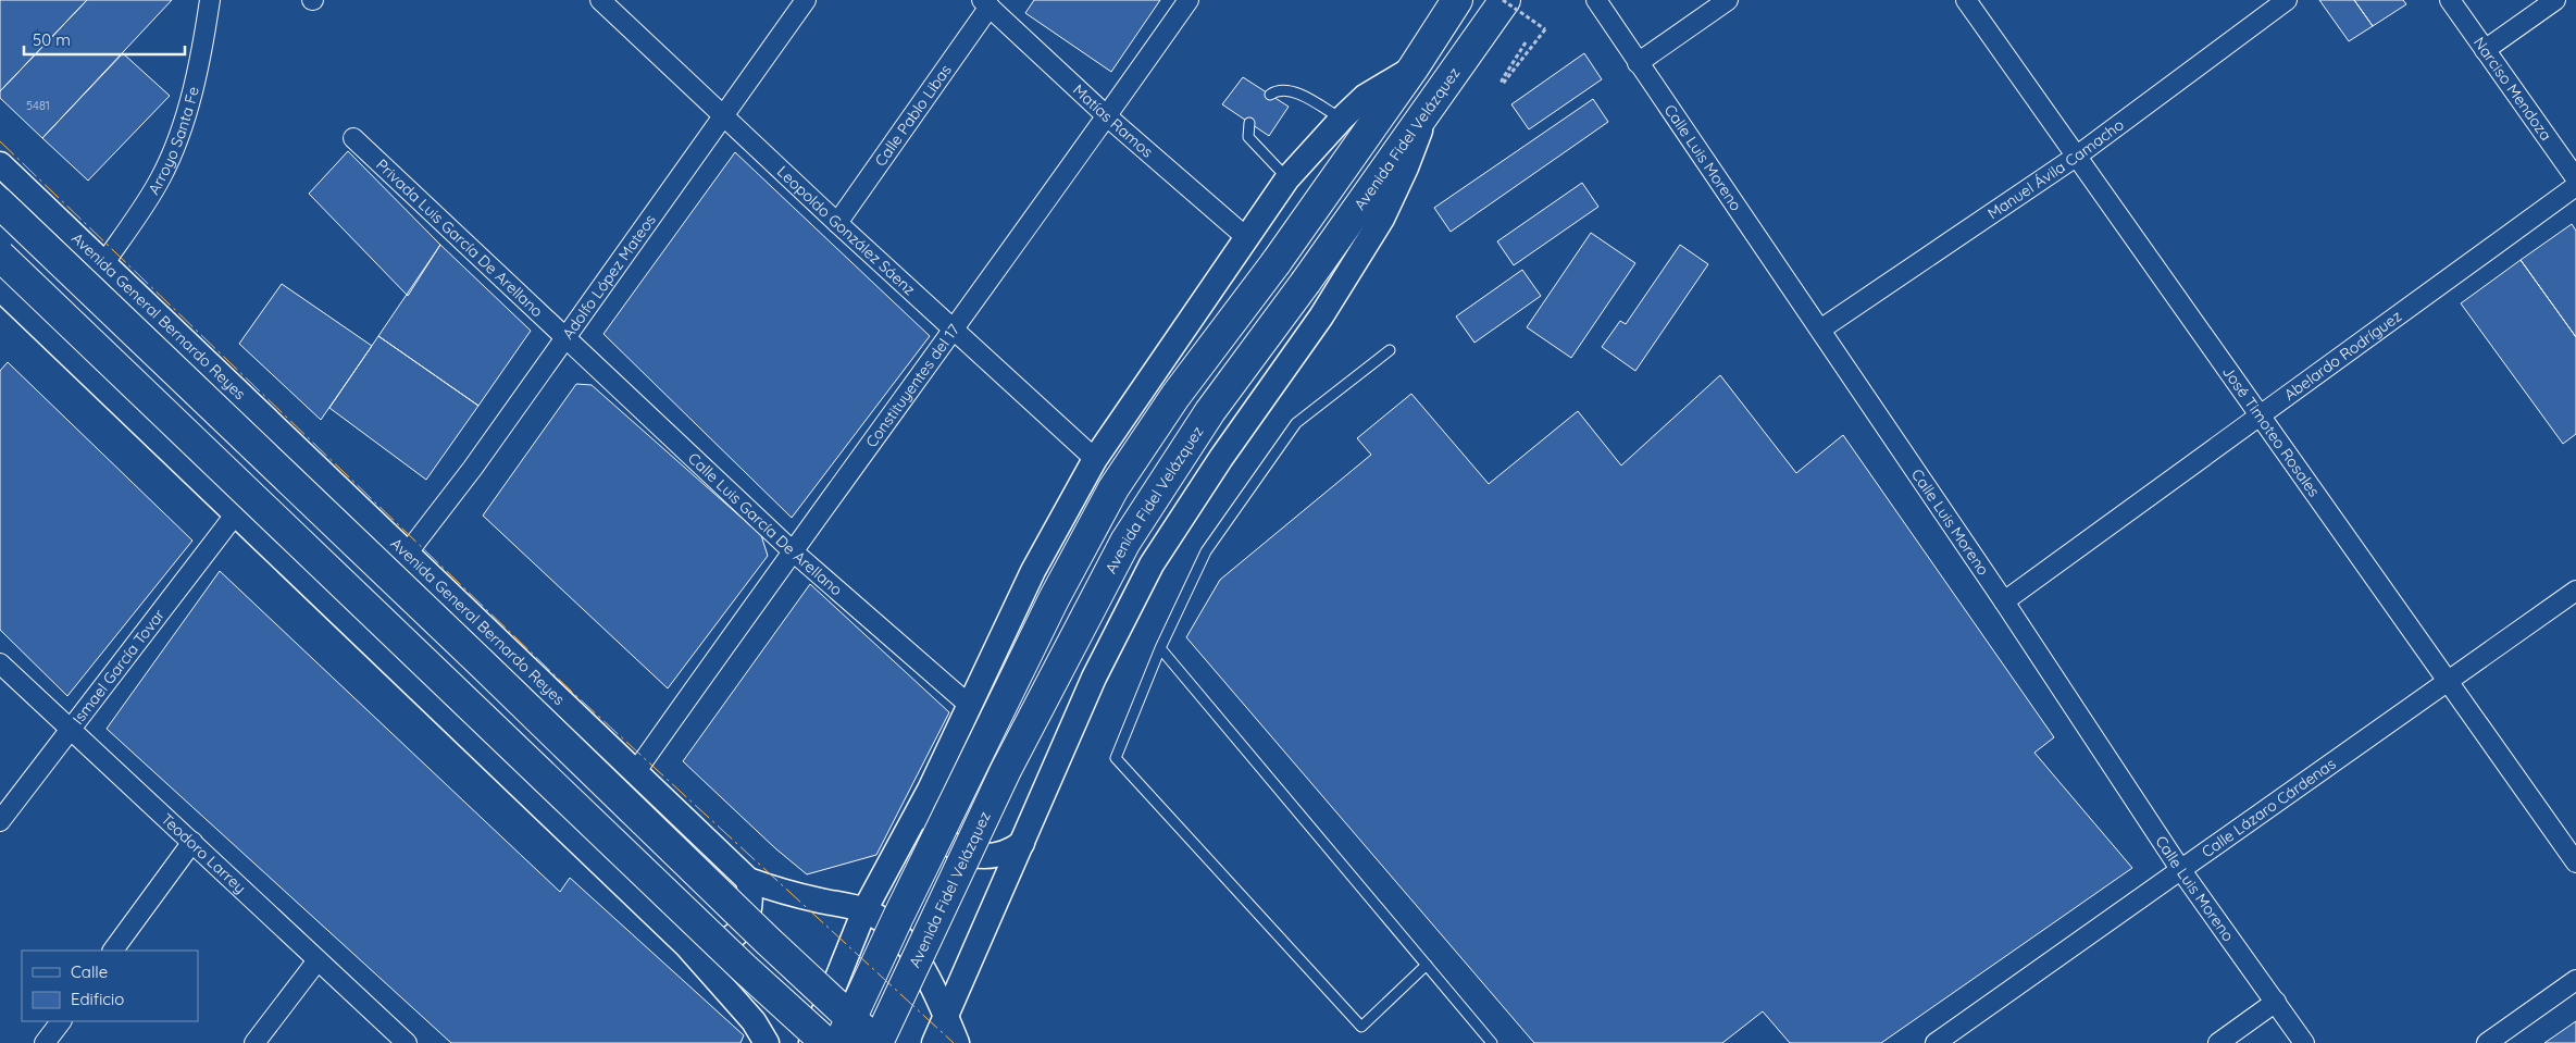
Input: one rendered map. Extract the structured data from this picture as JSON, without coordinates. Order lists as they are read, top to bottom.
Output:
{
  "streets": {
    "main road": ["Avenida Fidel Velázquez", "Avenida General Bernardo Reyes"],
    "street": [
      "Narciso Mendoza",
      "Calle Pablo Libas",
      "Matías Ramos",
      "Arroyo Santa Fe",
      "Calle Luis Moreno",
      "Manuel Ávila Camacho",
      "Leopoldo González Sáenz",
      "Privada Luis García De Arellano",
      "Adolfo López Mateos",
      "Abelardo Rodríguez",
      "Constituyentes del 17",
      "José Timoteo Rosales",
      "Calle Luis García De Arellano",
      "Ismael García Tovar",
      "Calle Lázaro Cárdenas",
      "Teodoro Larrey"
    ]
  },
  "crossings": [
    ["Calle Pablo Libas", "Matías Ramos"],
    ["Calle Pablo Libas", "Leopoldo González Sáenz"],
    ["Matías Ramos", "Constituyentes del 17"],
    ["Arroyo Santa Fe", "Avenida General Bernardo Reyes"],
    ["Avenida Fidel Velázquez", "Avenida General Bernardo Reyes"],
    ["Calle Luis Moreno", "Manuel Ávila Camacho"],
    ["Calle Luis Moreno", "Abelardo Rodríguez"],
    ["Calle Luis Moreno", "Calle Lázaro Cárdenas"],
    ["Manuel Ávila Camacho", "José Timoteo Rosales"],
    ["Leopoldo González Sáenz", "Adolfo López Mateos"],
    ["Leopoldo González Sáenz", "Constituyentes del 17"],
    ["Privada Luis García De Arellano", "Adolfo López Mateos"],
    ["Privada Luis García De Arellano", "Calle Luis García De Arellano"],
    ["Adolfo López Mateos", "Avenida General Bernardo Reyes"],
    ["Adolfo López Mateos", "Calle Luis García De Arellano"],
    ["Avenida General Bernardo Reyes", "Constituyentes del 17"],
    ["Abelardo Rodríguez", "José Timoteo Rosales"],
    ["Constituyentes del 17", "Calle Luis García De Arellano"],
    ["José Timoteo Rosales", "Calle Lázaro Cárdenas"],
    ["Ismael García Tovar", "Teodoro Larrey"]
  ],
  "house_numbers": ["5481"],
  "legend": ["Calle", "Edificio"],
  "scale_bar": "50 m"
}
